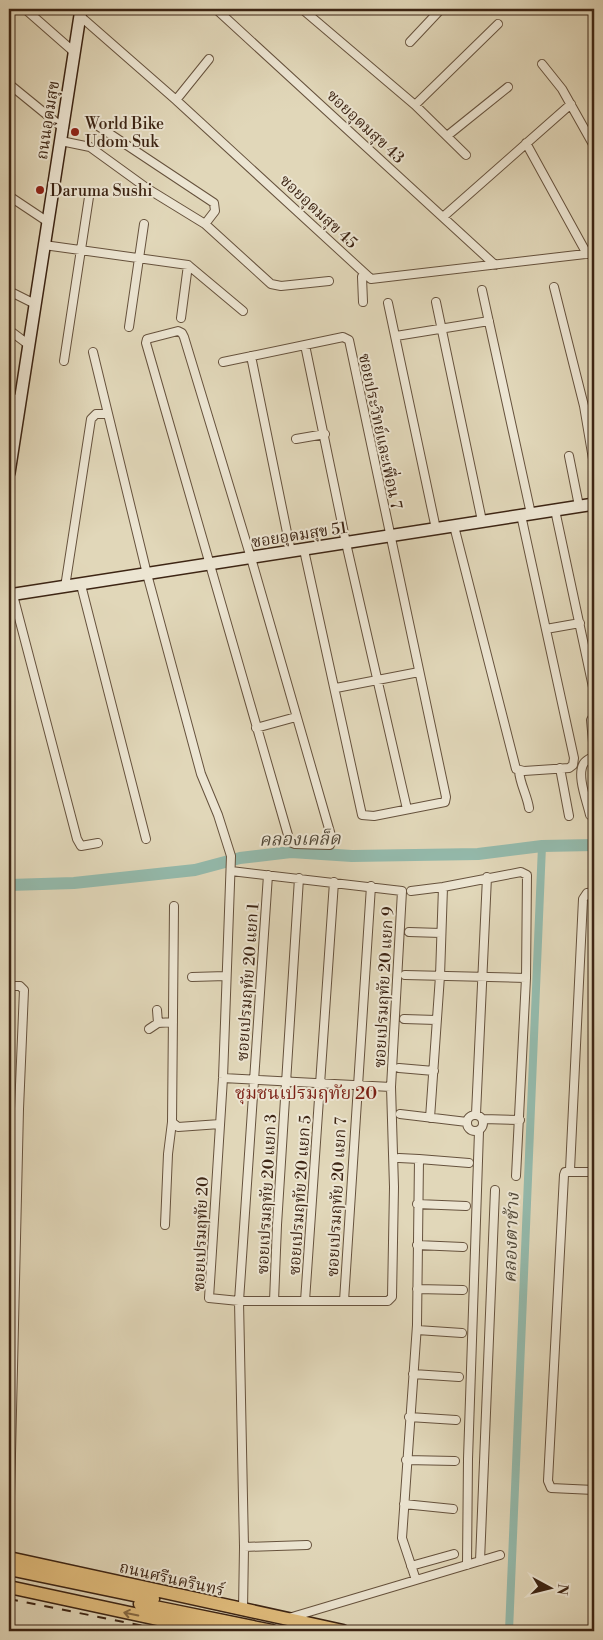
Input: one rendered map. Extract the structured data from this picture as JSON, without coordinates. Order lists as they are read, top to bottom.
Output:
{
  "streets": {
    "main road": ["ถนนศรีนครินทร์"],
    "street": [
      "ถนนอุดมสุข",
      "ซอยอุดมสุข 43",
      "ซอยอุดมสุข 45",
      "ซอยประวิทย์และเพื่อน 7",
      "ซอยอุดมสุข 51",
      "ซอยเปรมฤทัย 20 แยก 1",
      "ซอยเปรมฤทัย 20 แยก 9",
      "ซอยเปรมฤทัย 20 แยก 3",
      "ซอยเปรมฤทัย 20 แยก 5",
      "ซอยเปรมฤทัย 20 แยก 7",
      "ซอยเปรมฤทัย 20"
    ]
  },
  "crossings": [
    ["ถนนอุดมสุข", "ซอยอุดมสุข 45"],
    ["ซอยประวิทย์และเพื่อน 7", "ซอยอุดมสุข 51"],
    ["ซอยอุดมสุข 51", "ซอยเปรมฤทัย 20"],
    ["ซอยเปรมฤทัย 20 แยก 1", "ซอยเปรมฤทัย 20"],
    ["ซอยเปรมฤทัย 20 แยก 1", "ถนนศรีนครินทร์"],
    ["ซอยเปรมฤทัย 20 แยก 9", "ซอยเปรมฤทัย 20 แยก 7"],
    ["ซอยเปรมฤทัย 20 แยก 9", "ซอยเปรมฤทัย 20"],
    ["ซอยเปรมฤทัย 20 แยก 3", "ซอยเปรมฤทัย 20"],
    ["ซอยเปรมฤทัย 20 แยก 5", "ซอยเปรมฤทัย 20"],
    ["ซอยเปรมฤทัย 20 แยก 7", "ซอยเปรมฤทัย 20"]
  ],
  "districts": ["ชุมชนเปรมฤทัย 20"],
  "water": ["คลองเคล็ด", "คลองตาช้าง"],
  "places": ["World Bike Udom Suk", "Daruma Sushi"],
  "north": "right"
}
